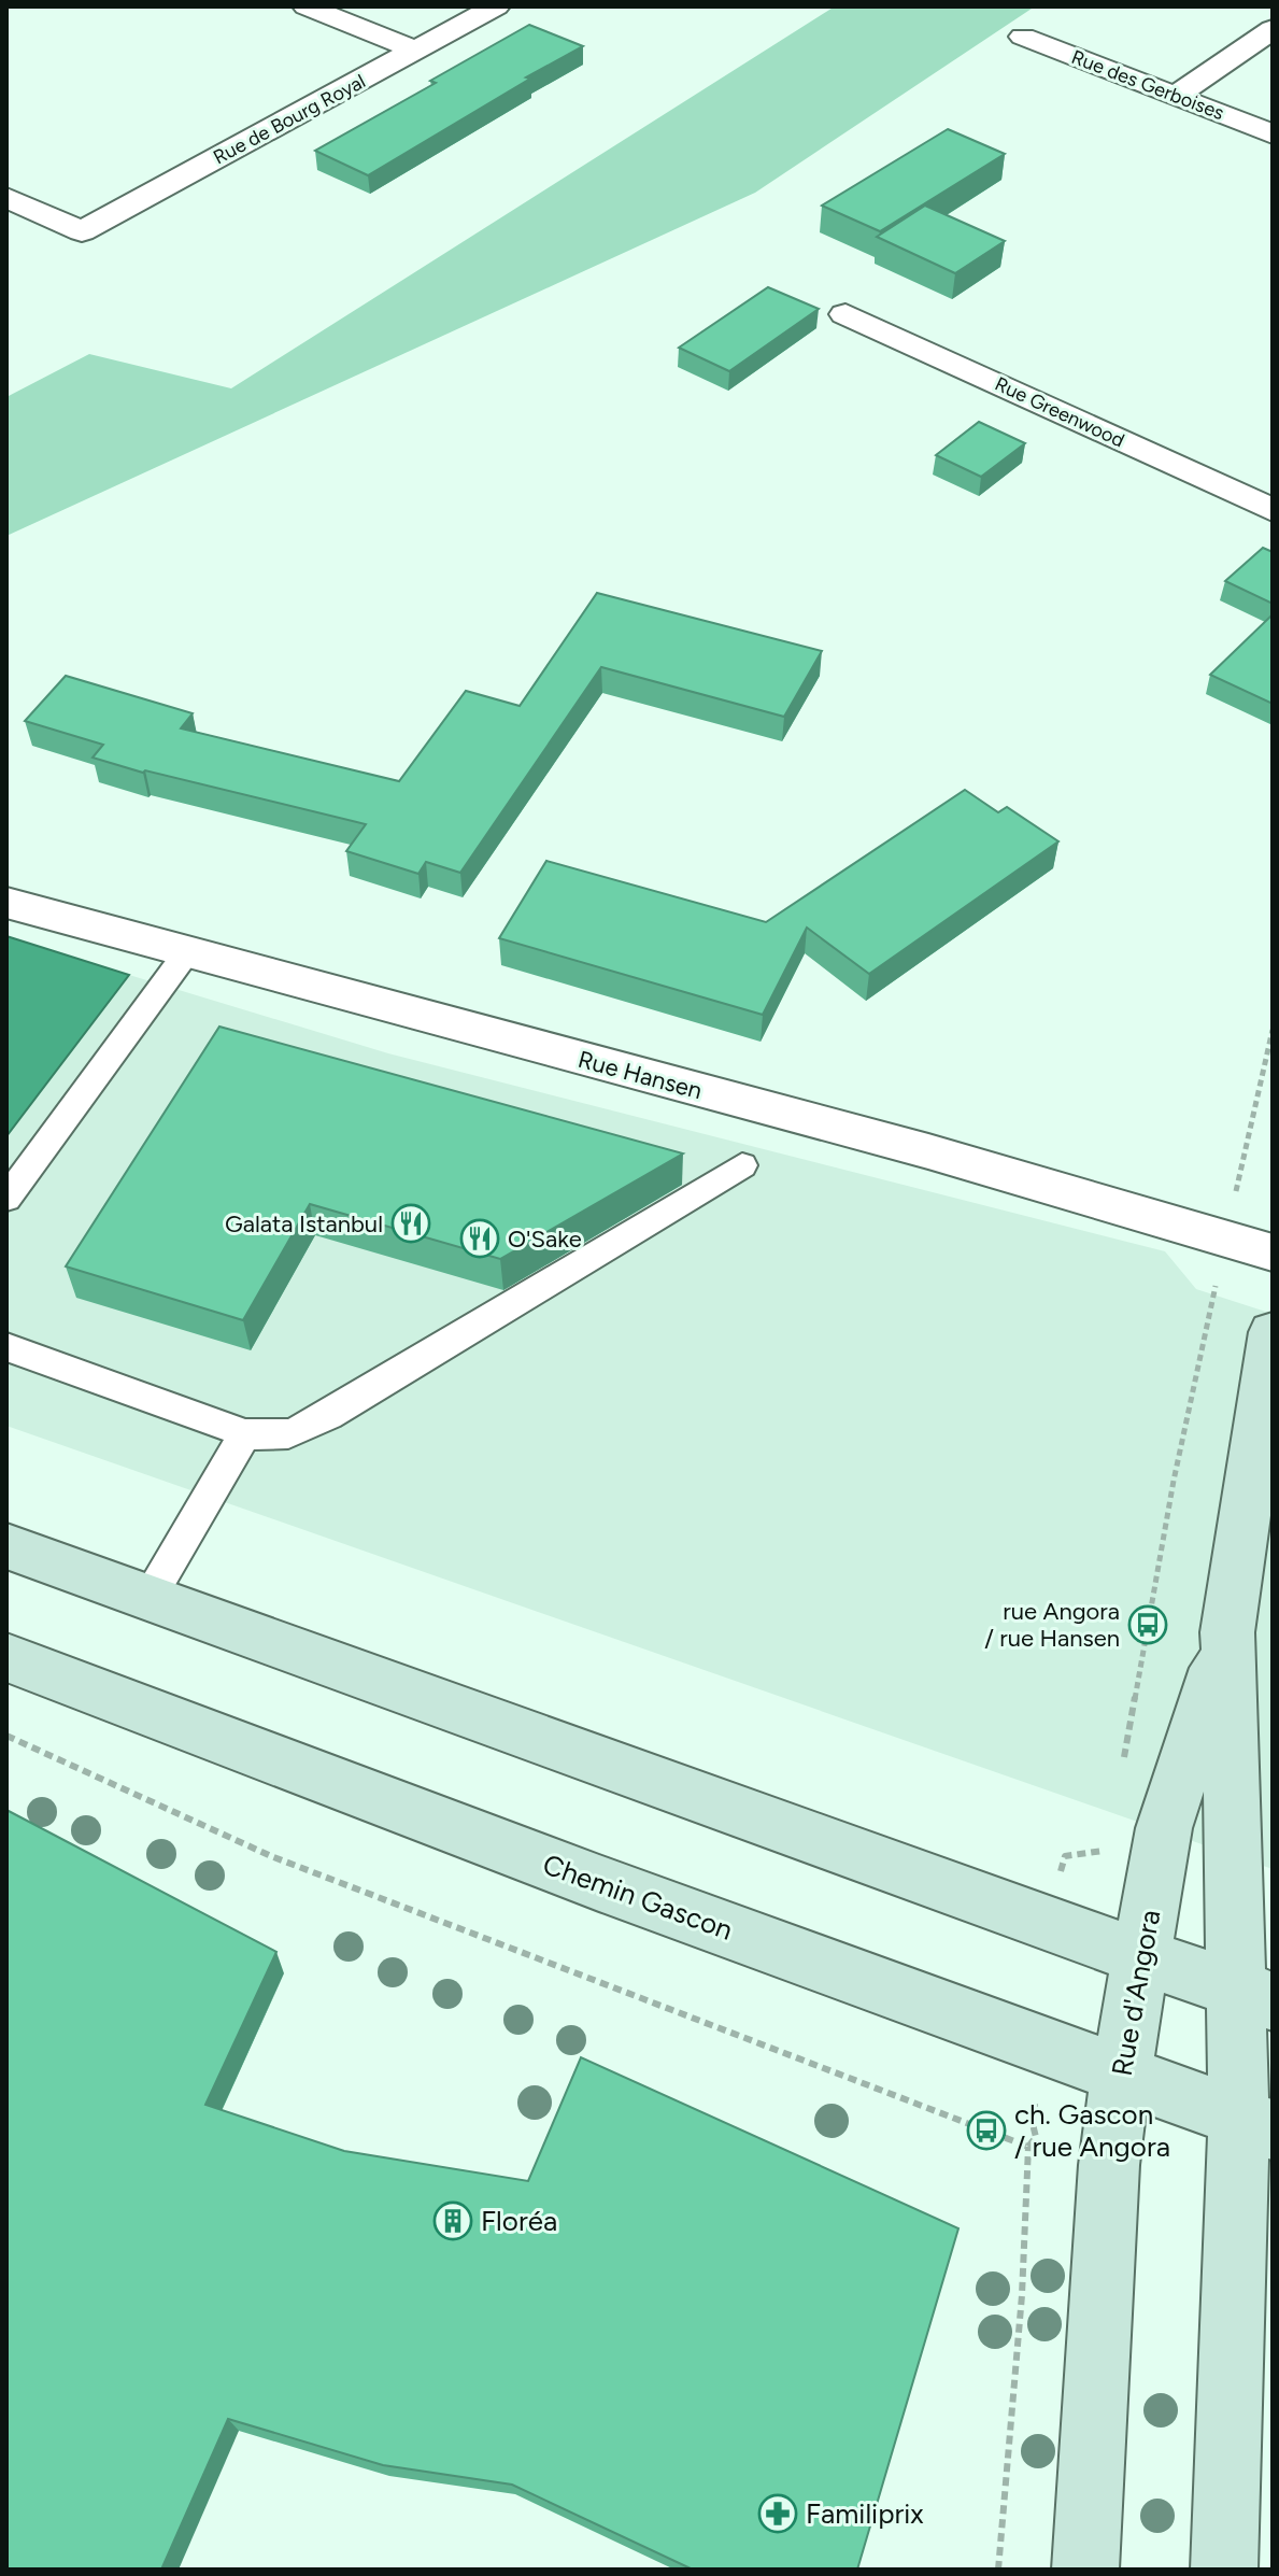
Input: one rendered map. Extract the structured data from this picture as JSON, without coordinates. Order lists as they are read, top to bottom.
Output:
{
  "streets": {
    "main road": ["Chemin Gascon", "Rue d'Angora"],
    "street": [
      "Rue des Gerboises",
      "Rue de Bourg Royal",
      "Rue Greenwood",
      "Rue Hansen"
    ]
  },
  "crossings": [
    ["Chemin Gascon", "Rue d'Angora"]
  ],
  "places": {
    "restaurant": ["Galata Istanbul", "O'Sake"],
    "bus stop": ["rue Angora / rue Hansen", "ch. Gascon / rue Angora"],
    "building": ["Floréa"],
    "pharmacy": ["Familiprix"]
  }
}
